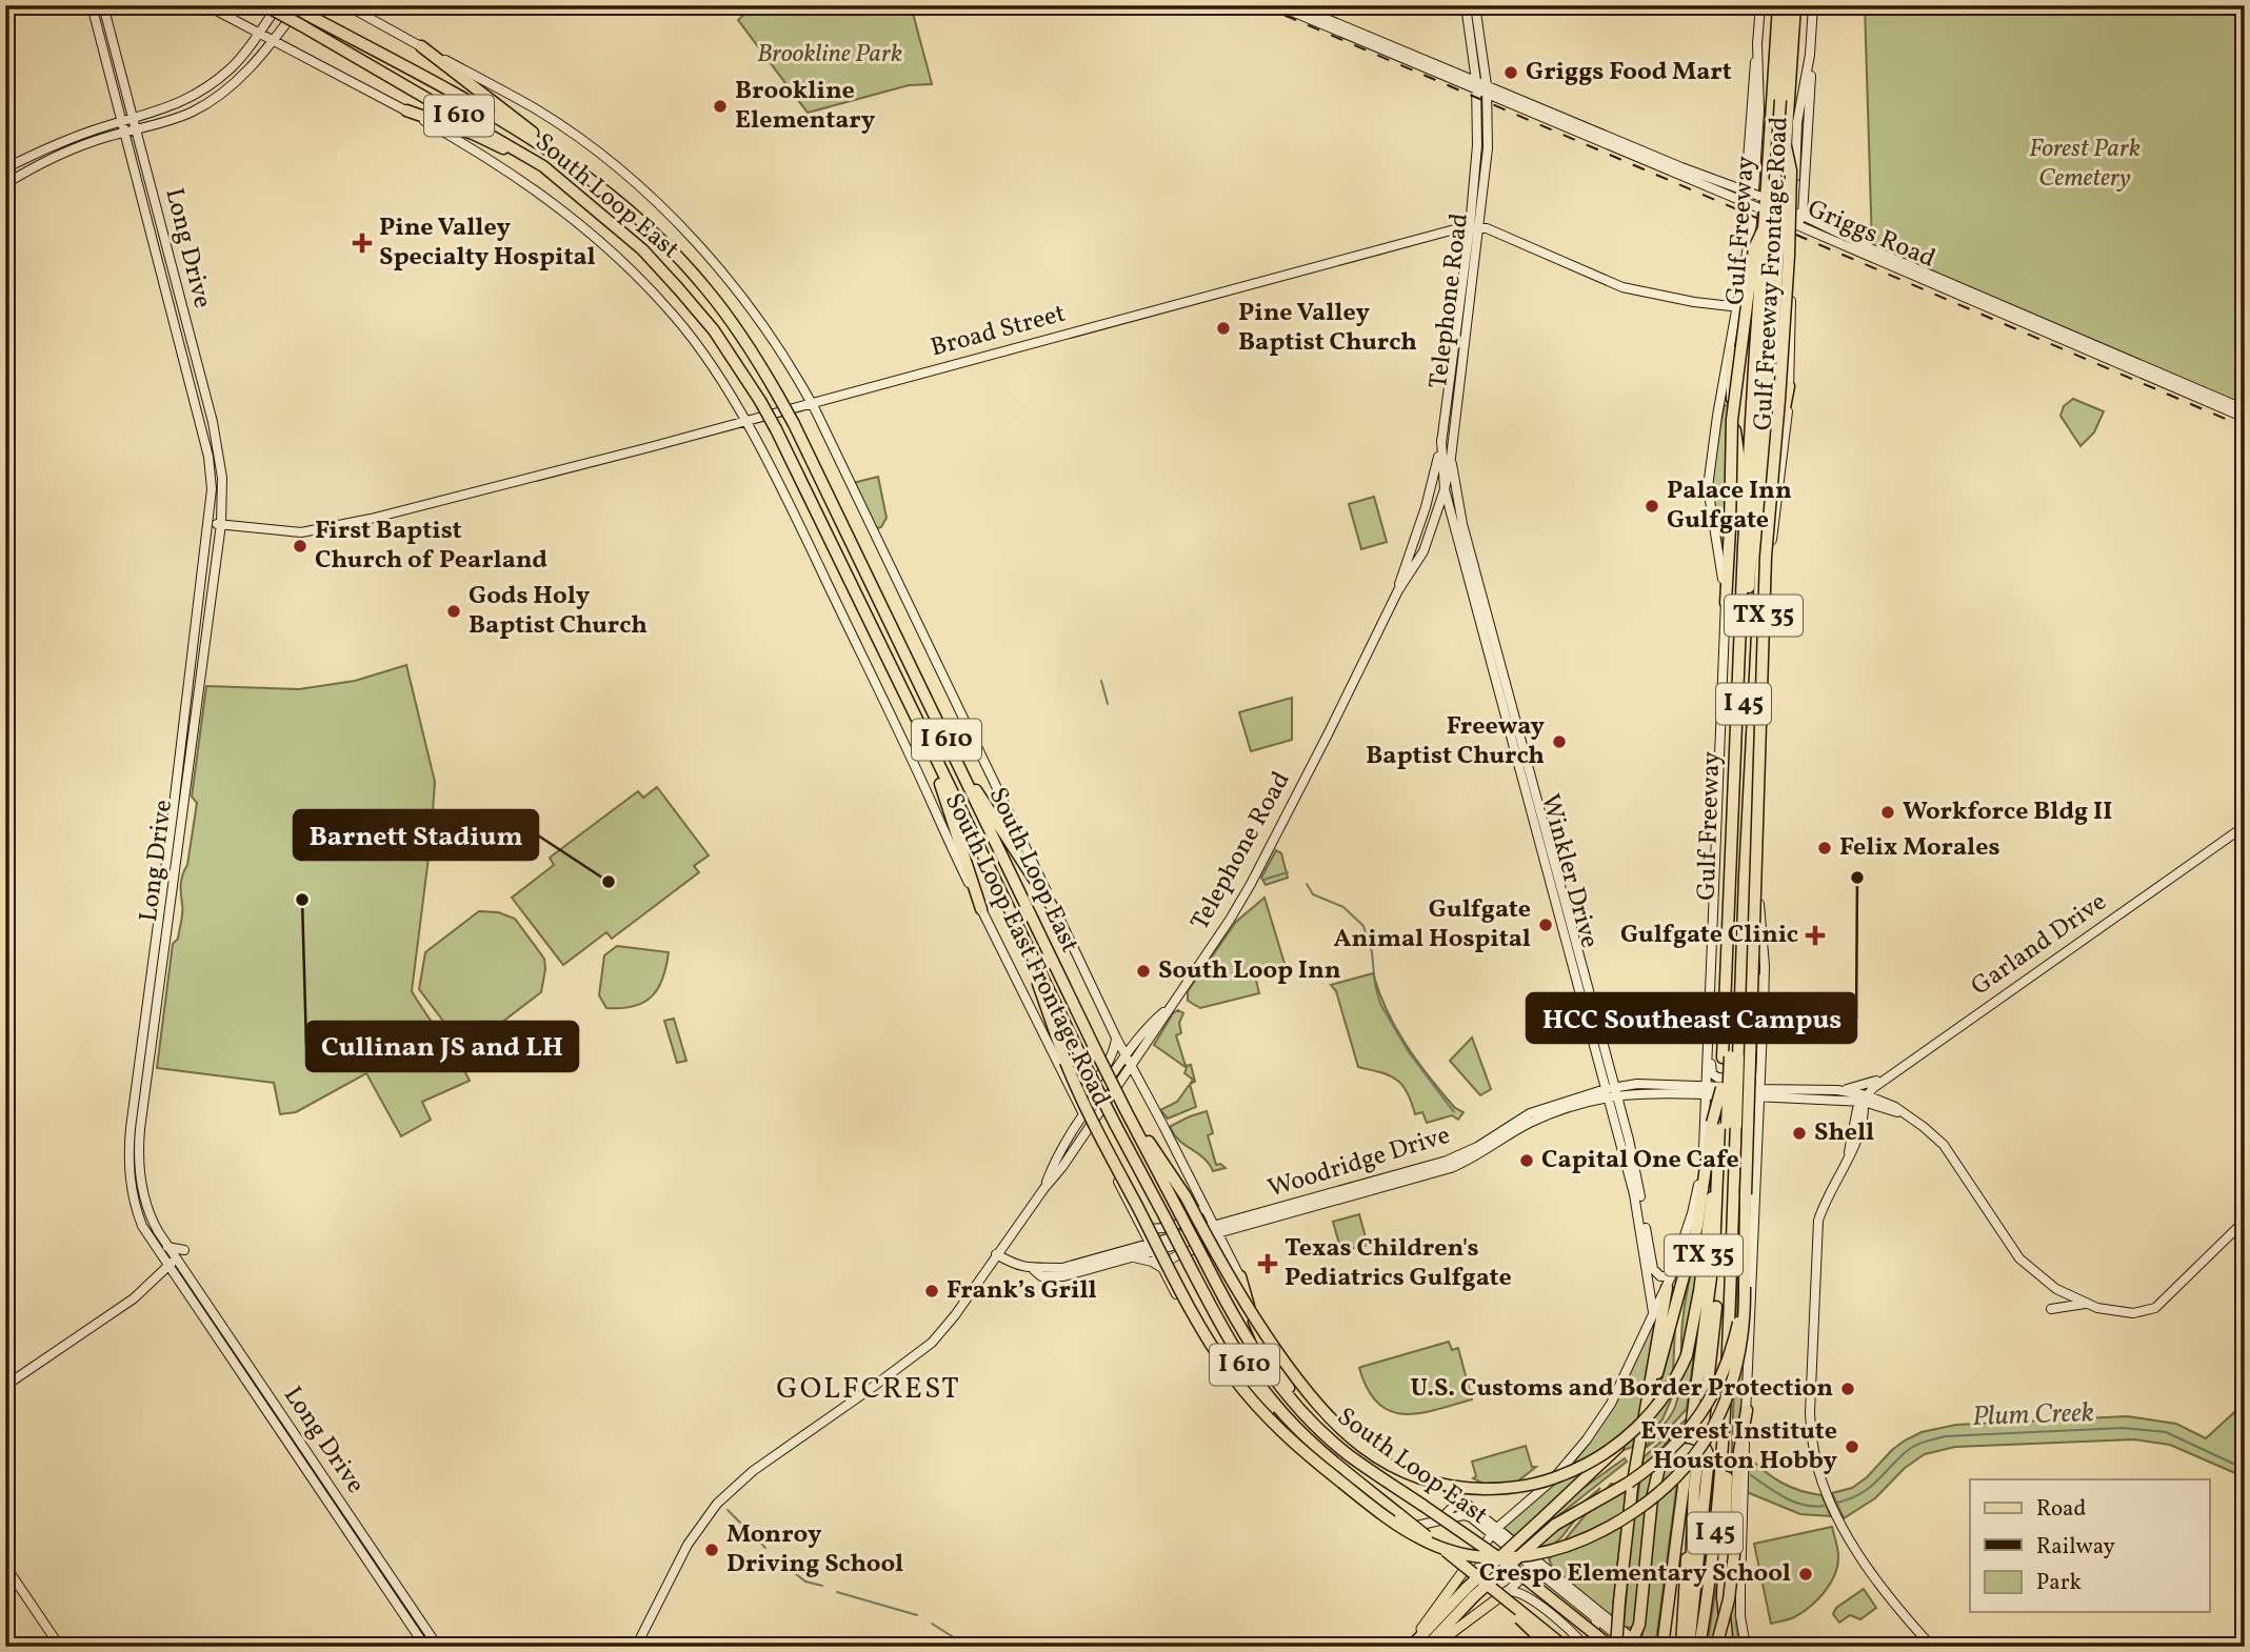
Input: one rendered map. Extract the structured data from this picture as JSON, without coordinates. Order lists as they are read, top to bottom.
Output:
{
  "streets": {
    "highway": [
      "I 610",
      "South Loop East",
      "Gulf Freeway",
      "TX 35",
      "I 45"
    ],
    "main road": [
      "Griggs Road",
      "Long Drive",
      "Gulf Freeway Frontage Road",
      "Telephone Road",
      "Broad Street",
      "Winkler Drive",
      "Garland Drive",
      "South Loop East Frontage Road",
      "Woodridge Drive"
    ]
  },
  "crossings": [
    ["South Loop East", "Gulf Freeway Frontage Road"],
    ["Gulf Freeway", "Gulf Freeway Frontage Road"],
    ["Gulf Freeway", "TX 35"],
    ["Griggs Road", "Telephone Road"],
    ["Long Drive", "Broad Street"],
    ["Gulf Freeway Frontage Road", "TX 35"],
    ["Gulf Freeway Frontage Road", "Winkler Drive"],
    ["Gulf Freeway Frontage Road", "South Loop East Frontage Road"],
    ["Gulf Freeway Frontage Road", "Woodridge Drive"],
    ["Telephone Road", "Broad Street"],
    ["Telephone Road", "Winkler Drive"],
    ["Telephone Road", "South Loop East Frontage Road"],
    ["Telephone Road", "Woodridge Drive"],
    ["Broad Street", "South Loop East Frontage Road"],
    ["Winkler Drive", "Woodridge Drive"],
    ["Garland Drive", "Woodridge Drive"],
    ["South Loop East Frontage Road", "Woodridge Drive"]
  ],
  "districts": ["GOLFCREST"],
  "water": ["Plum Creek"],
  "parks": ["Brookline Park", "Forest Park Cemetery"],
  "places": {
    "other": [
      "Griggs Food Mart",
      "Brookline Elementary",
      "Pine Valley Baptist Church",
      "Palace Inn Gulfgate",
      "First Baptist Church of Pearland",
      "Gods Holy Baptist Church",
      "Freeway Baptist Church",
      "Workforce Bldg II",
      "Felix Morales",
      "HCC Southeast Campus",
      "Barnett Stadium",
      "Cullinan JS and LH",
      "Gulfgate Animal Hospital",
      "South Loop Inn",
      "Shell",
      "Capital One Cafe",
      "Frank’s Grill",
      "U.S. Customs and Border Protection",
      "Everest Institute Houston Hobby",
      "Monroy Driving School",
      "Crespo Elementary School"
    ],
    "health": ["Pine Valley Specialty Hospital", "Gulfgate Clinic", "Texas Children's Pediatrics Gulfgate"]
  },
  "legend": ["Road", "Railway", "Park"]
}
